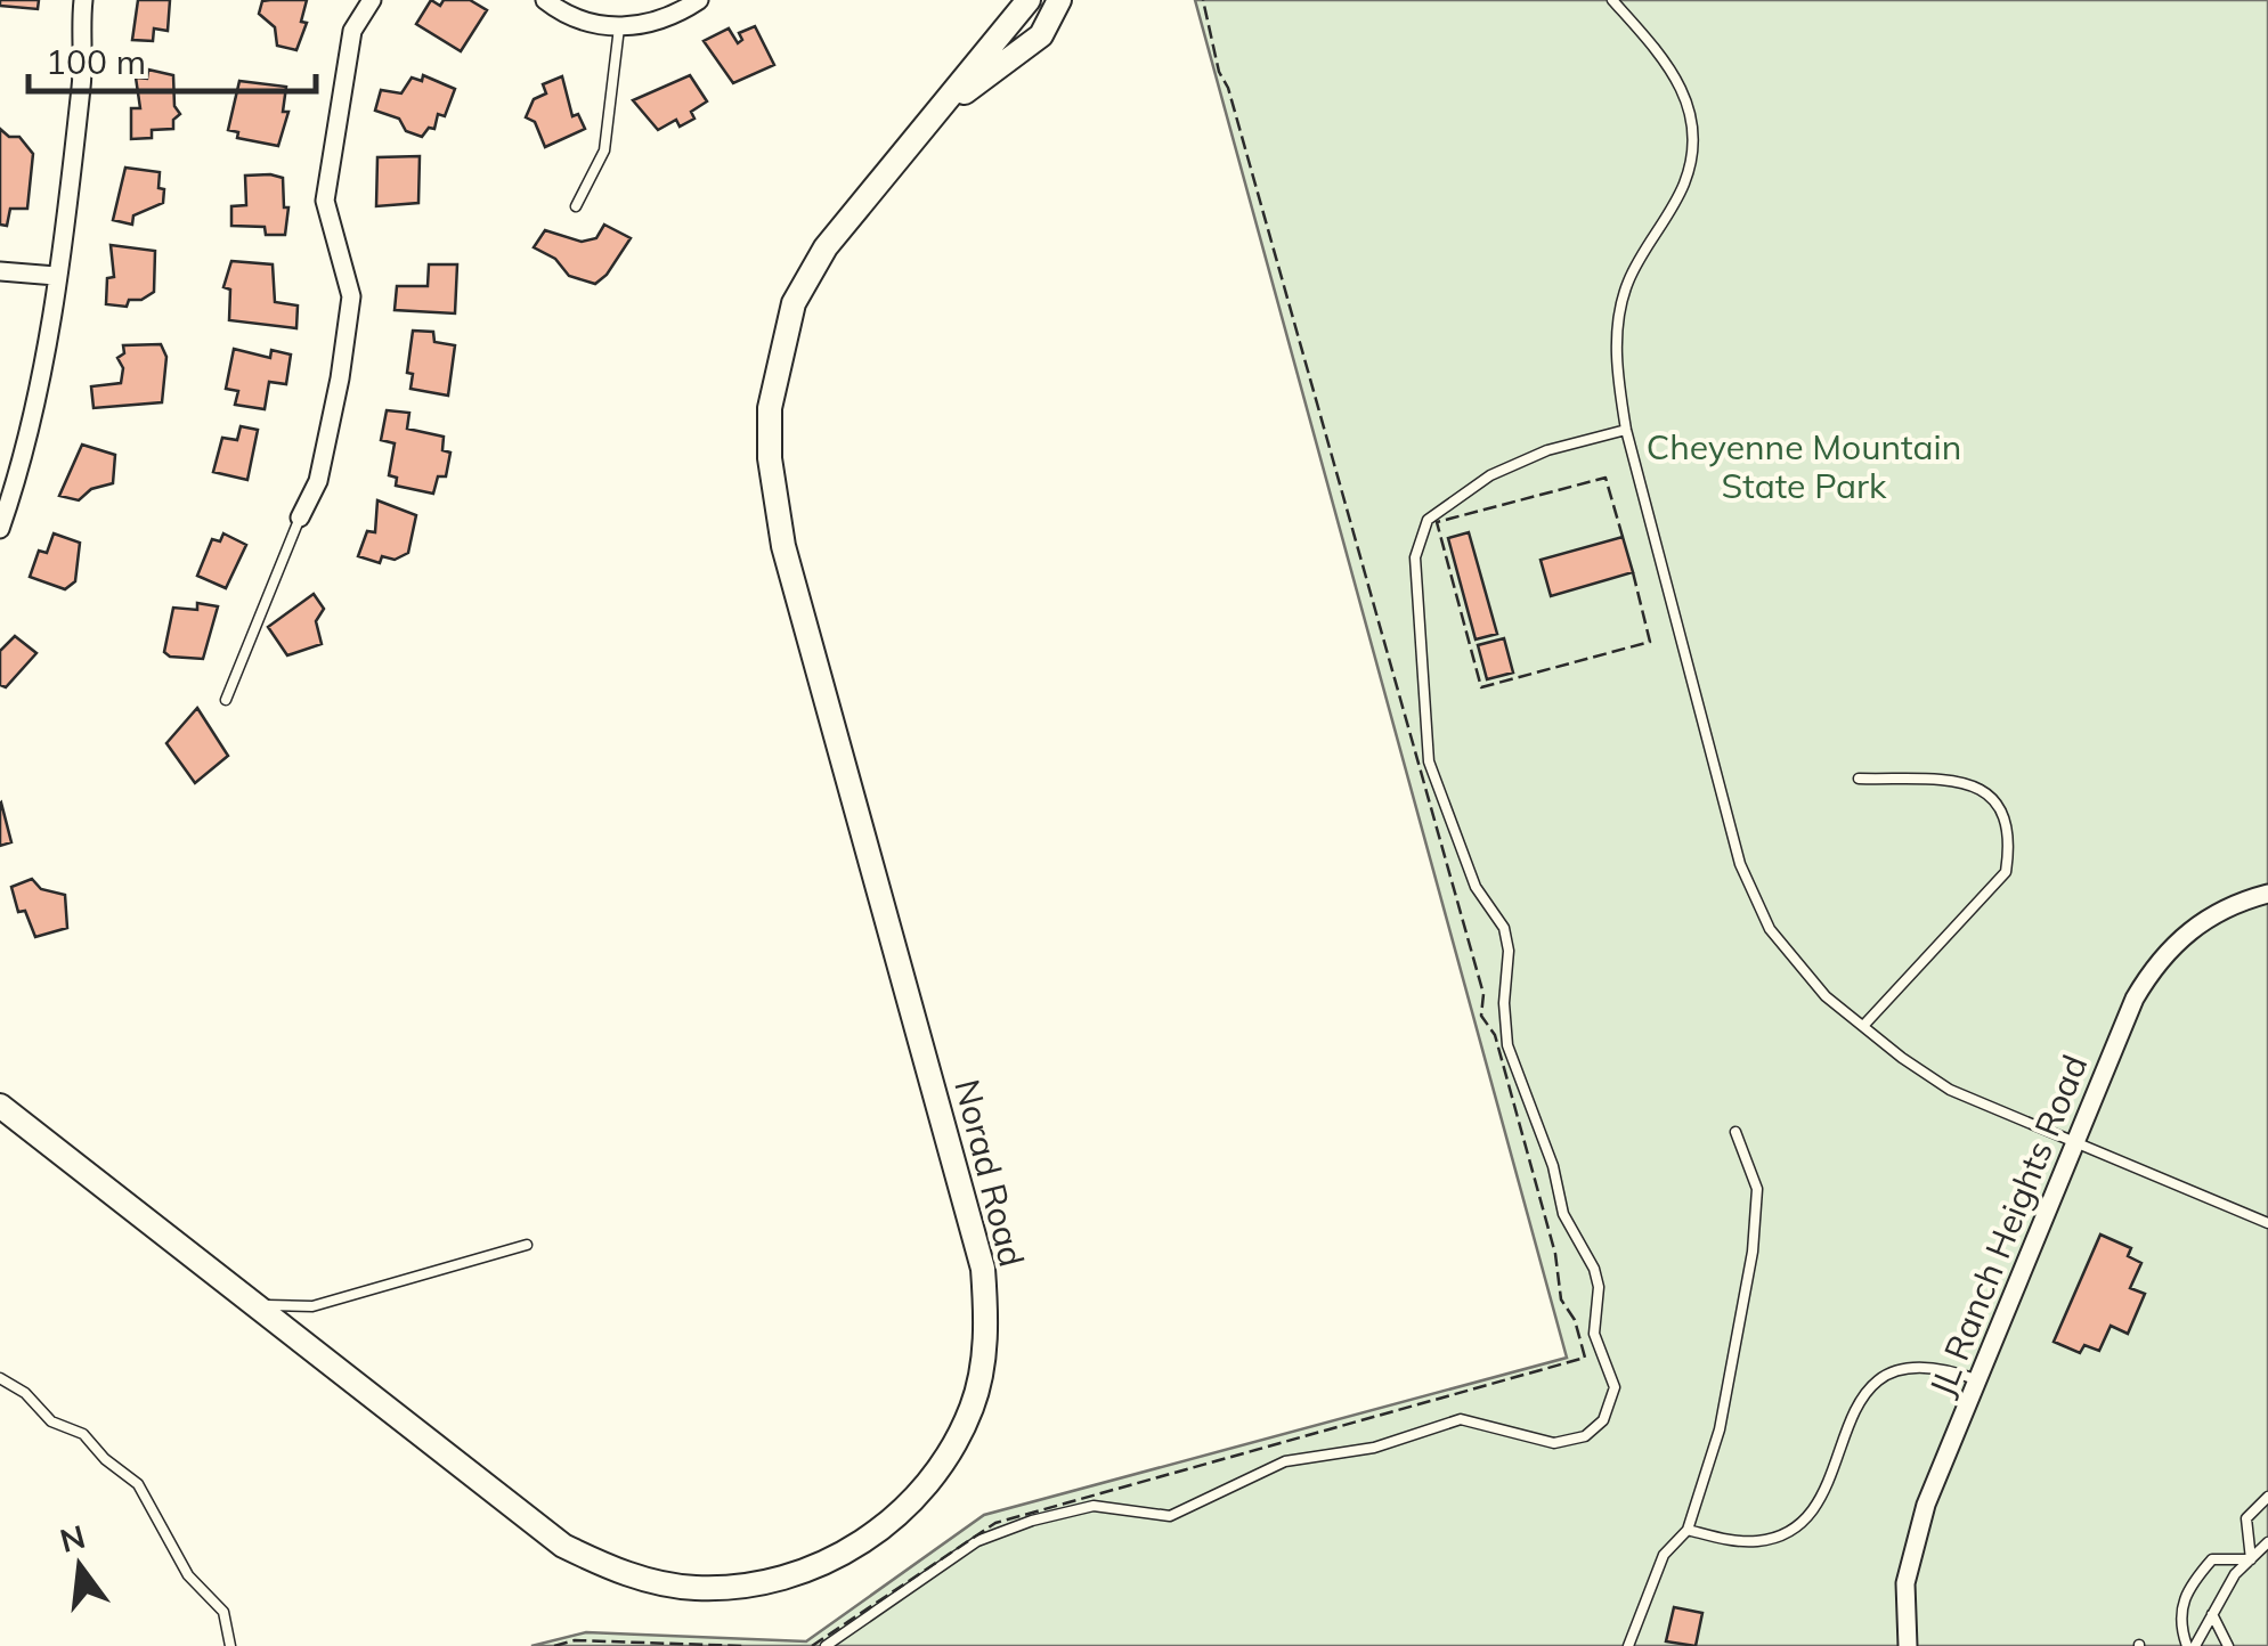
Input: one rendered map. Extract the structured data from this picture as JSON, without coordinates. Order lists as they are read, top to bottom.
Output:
{
  "streets": {
    "street": ["Norad Road", "JL Ranch Heights Road"]
  },
  "parks": ["Cheyenne Mountain State Park"],
  "scale_bar": "100 m",
  "north": "top"
}
